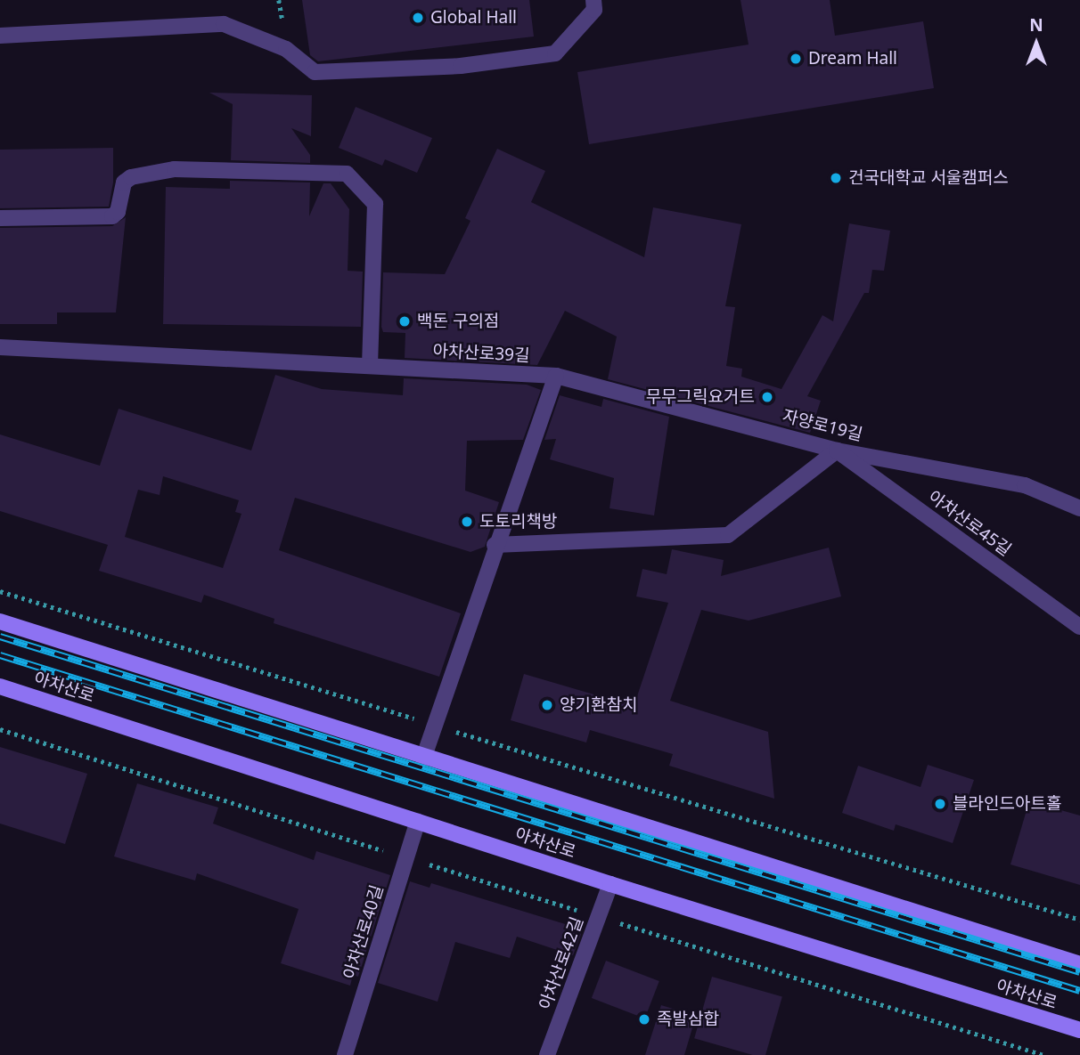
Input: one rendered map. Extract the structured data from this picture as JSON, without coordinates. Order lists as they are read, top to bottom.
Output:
{
  "streets": {
    "main road": ["아차산로"],
    "street": [
      "아차산로39길",
      "자양로19길",
      "아차산로45길",
      "아차산로40길",
      "아차산로42길"
    ]
  },
  "crossings": [
    ["아차산로39길", "자양로19길"],
    ["자양로19길", "아차산로45길"],
    ["아차산로", "아차산로40길"],
    ["아차산로", "아차산로42길"]
  ],
  "places": [
    "Global Hall",
    "Dream Hall",
    "건국대학교 서울캠퍼스",
    "백돈 구의점",
    "무무그릭요거트",
    "도토리책방",
    "양기환참치",
    "블라인드아트홀",
    "족발삼합"
  ],
  "north": "top"
}
